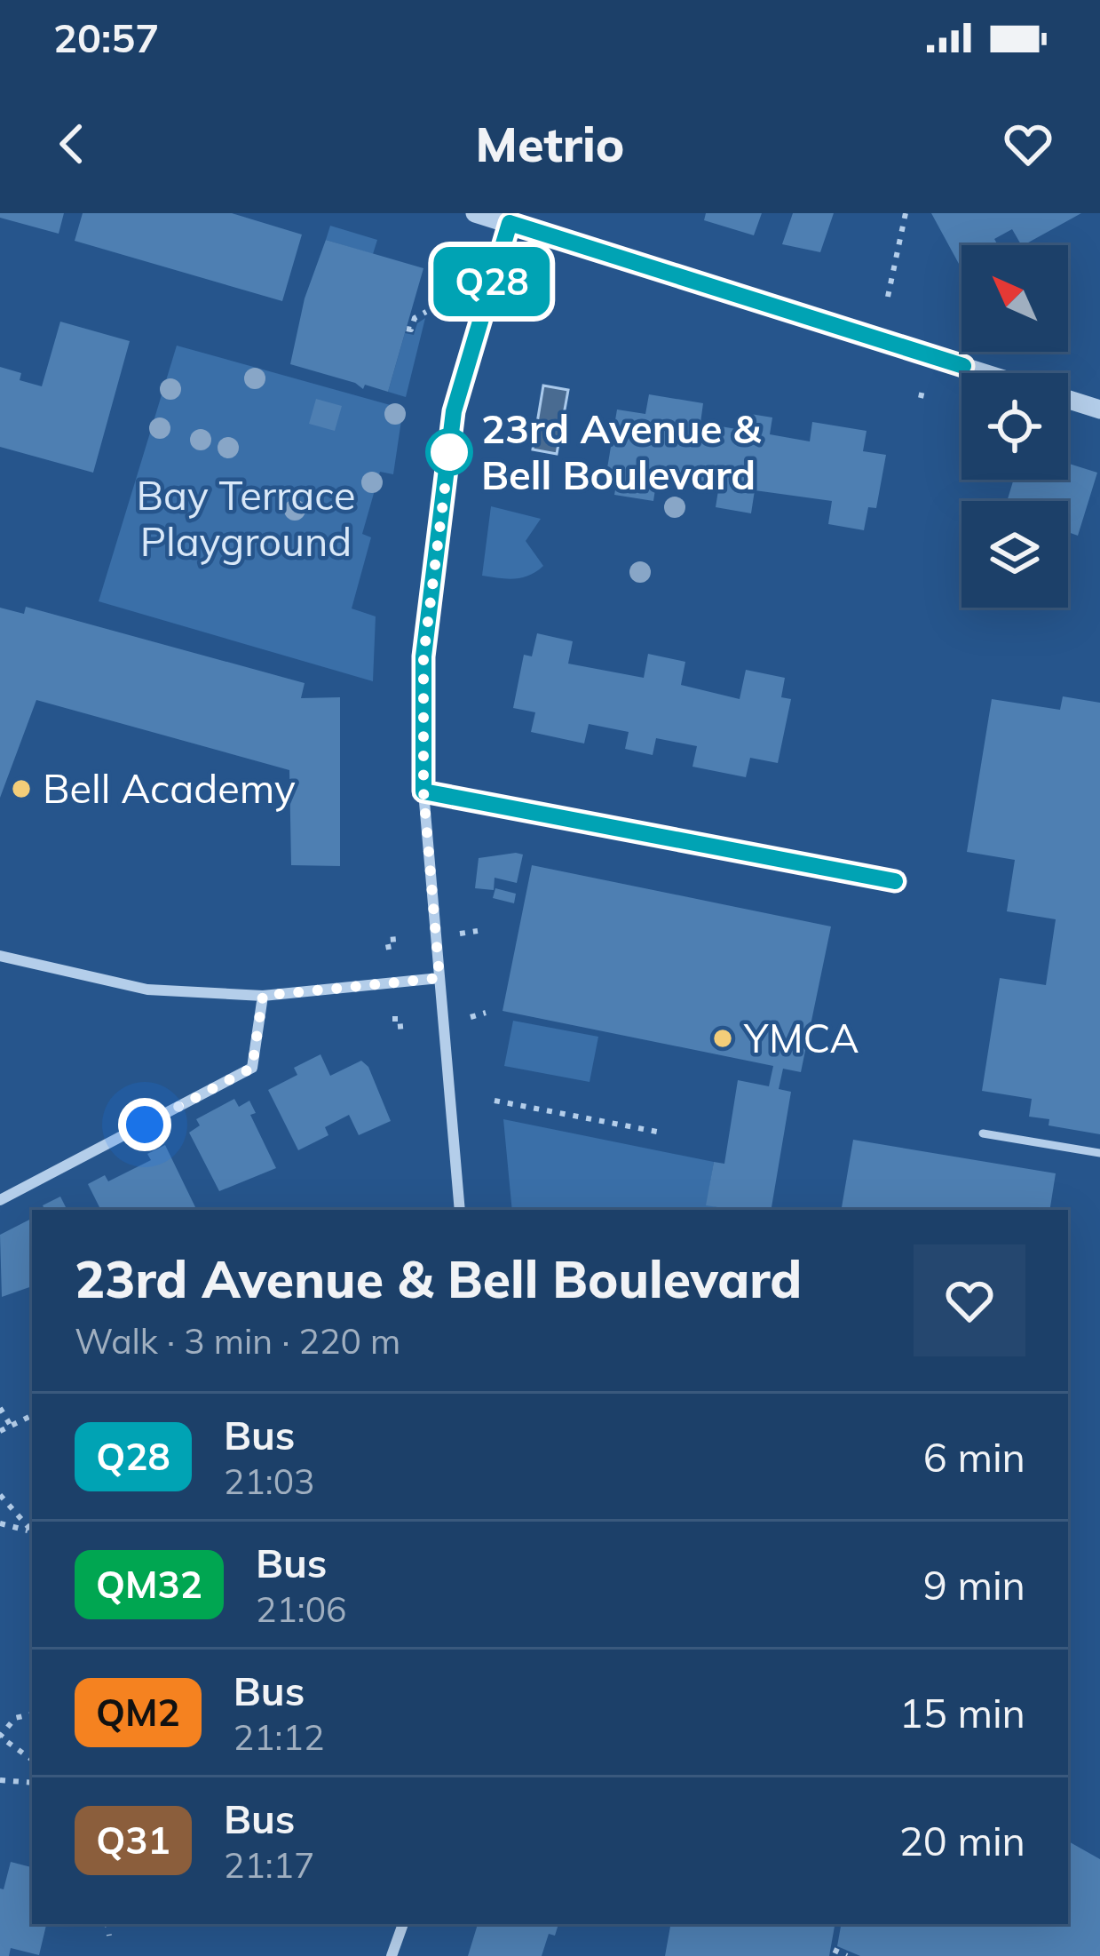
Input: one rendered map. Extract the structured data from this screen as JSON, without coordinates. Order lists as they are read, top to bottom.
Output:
{
  "parks": ["Bay Terrace Playground"],
  "places": ["23rd Avenue & Bell Boulevard", "Bell Academy", "YMCA"],
  "lines": ["bus line Q28"],
  "north": "top left",
  "page": {
    "status": "20:57",
    "header": "Metrio",
    "on_map": "Q28",
    "heading": ["23rd Avenue & Bell Boulevard", "Walk · 3 min · 220 m"],
    "list": [
      {
        "mark": "Q28",
        "name": "Bus",
        "note": "21:03",
        "value": "6 min"
      },
      {
        "mark": "QM32",
        "name": "Bus",
        "note": "21:06",
        "value": "9 min"
      },
      {
        "mark": "QM2",
        "name": "Bus",
        "note": "21:12",
        "value": "15 min"
      },
      {
        "mark": "Q31",
        "name": "Bus",
        "note": "21:17",
        "value": "20 min"
      }
    ]
  }
}
